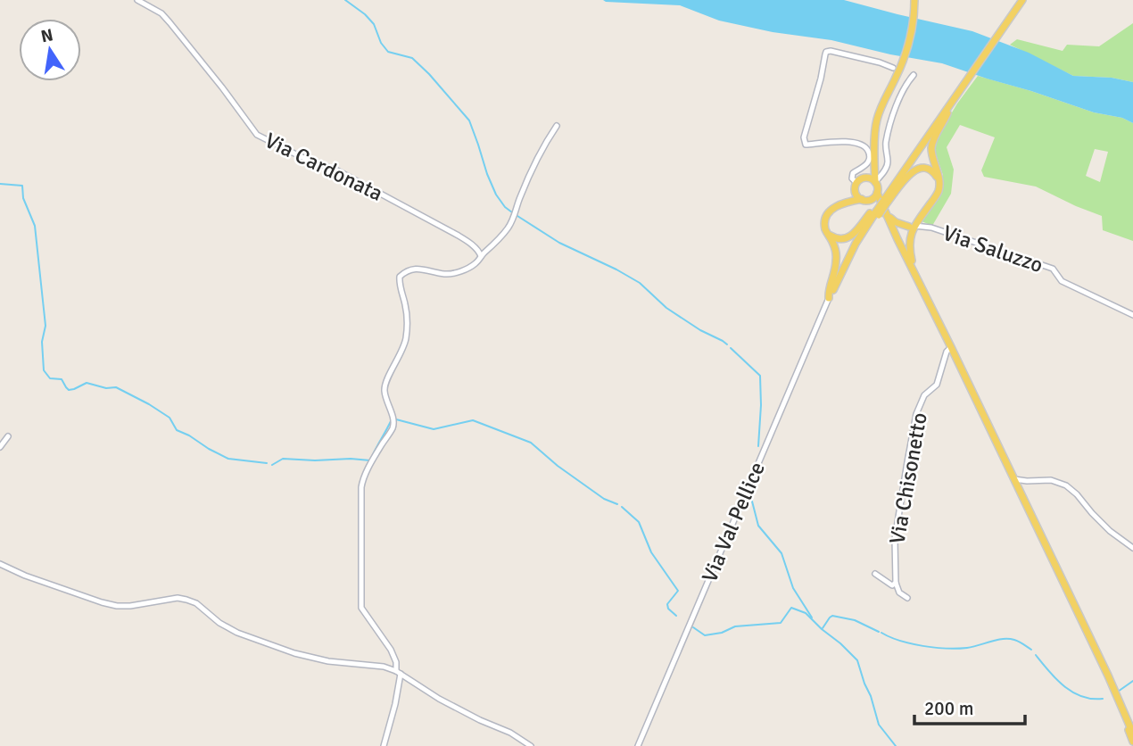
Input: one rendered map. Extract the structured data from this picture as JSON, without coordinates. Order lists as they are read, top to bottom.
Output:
{
  "streets": {
    "street": [
      "Via Cardonata",
      "Via Saluzzo",
      "Via Chisonetto",
      "Via Val Pellice"
    ]
  },
  "scale_bar": "200 m",
  "north": "top"
}
